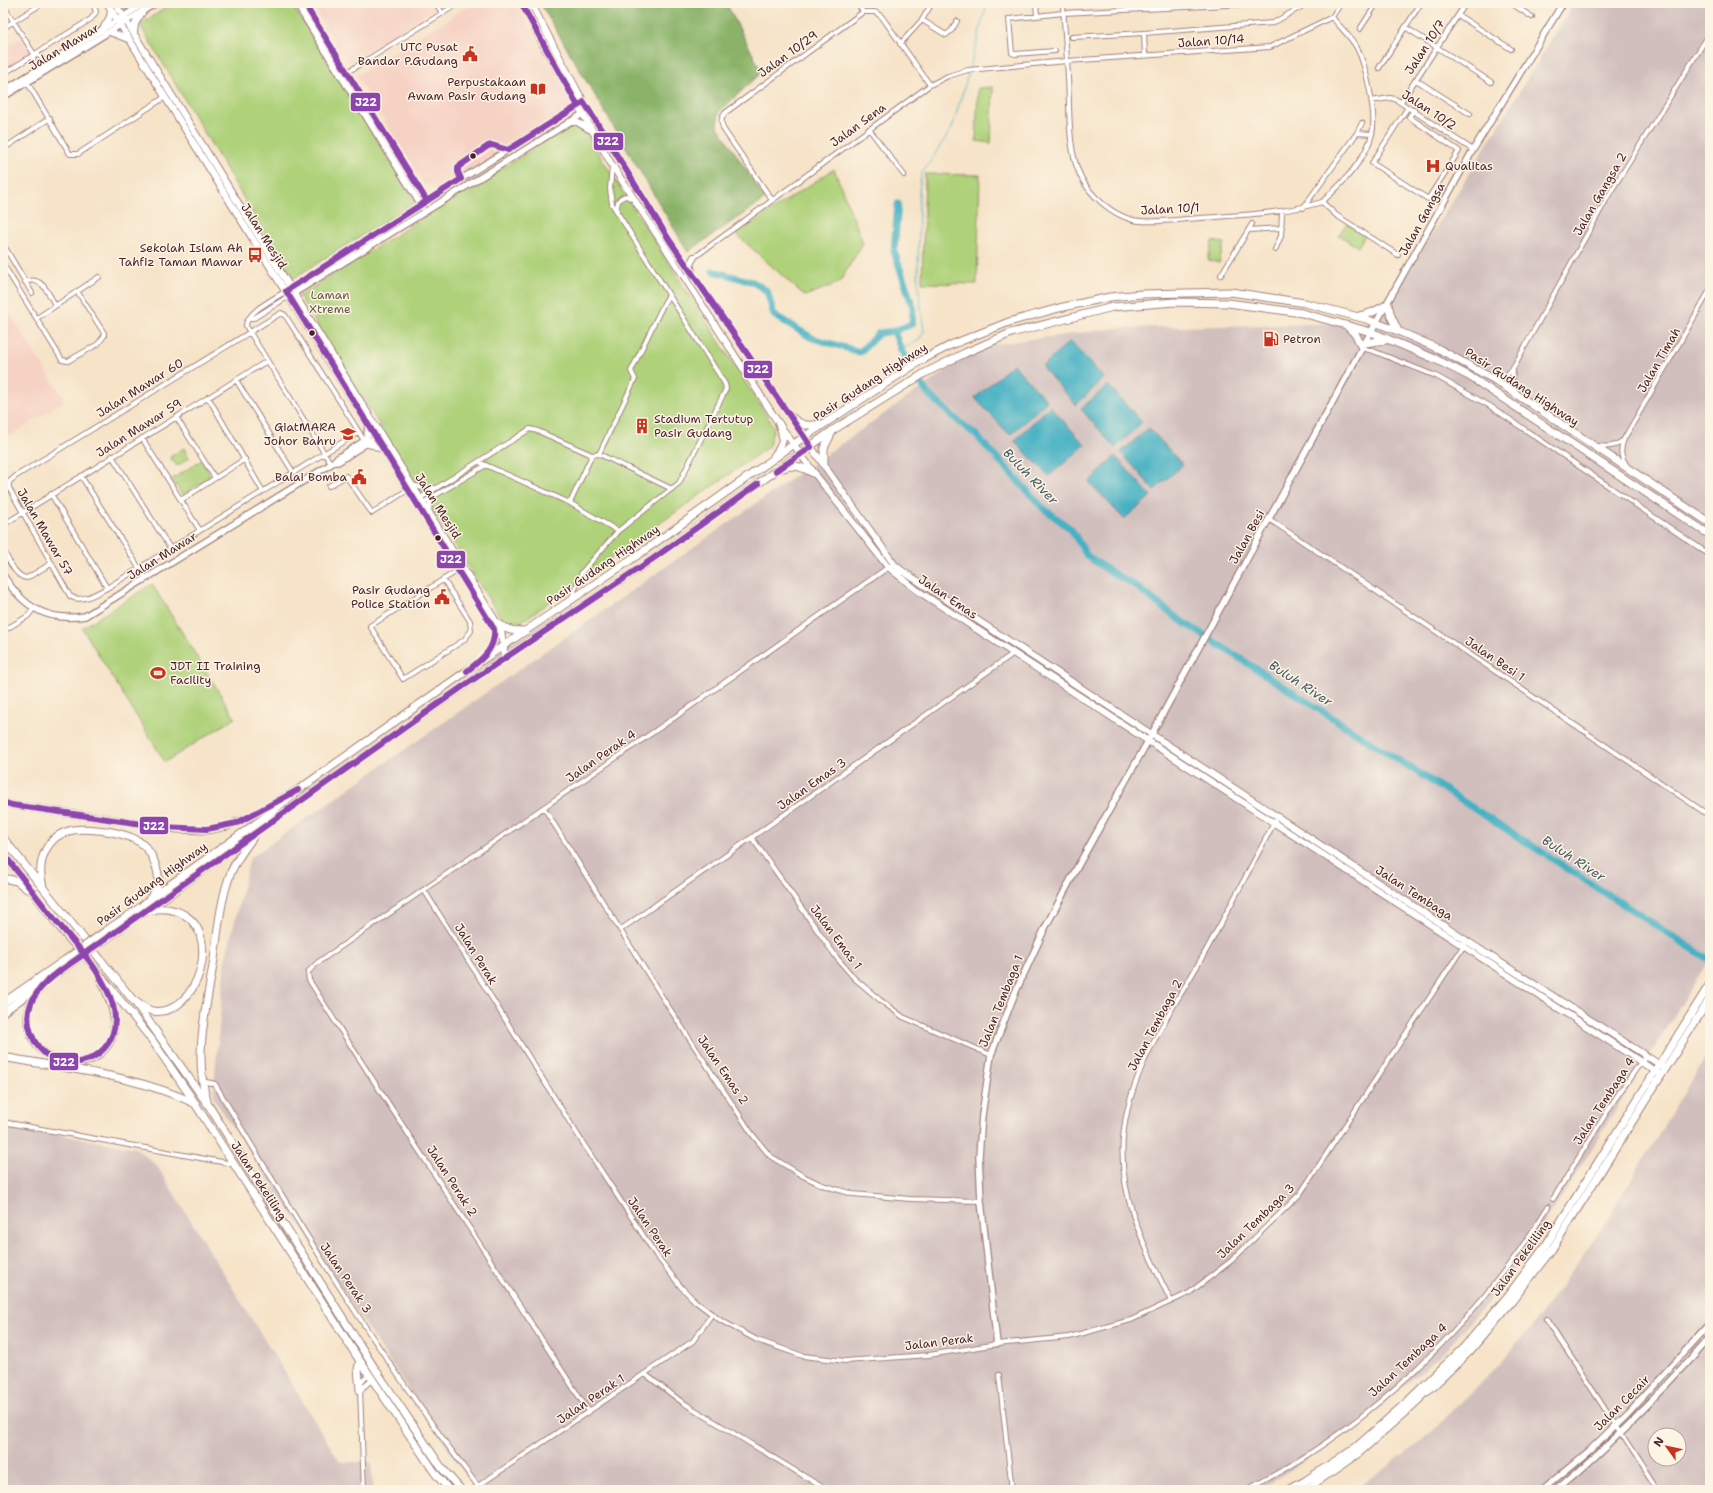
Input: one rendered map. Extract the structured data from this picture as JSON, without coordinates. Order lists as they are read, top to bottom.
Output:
{
  "streets": {
    "main road": [
      "Jalan Mesjid",
      "Pasir Gudang Highway",
      "Jalan Emas",
      "Jalan Tembaga",
      "Jalan Pekeliling"
    ],
    "street": [
      "Jalan 10/14",
      "Jalan Mawar",
      "Jalan 10/7",
      "Jalan 10/29",
      "Jalan 10/2",
      "Jalan Sena",
      "Jalan Gangsa 2",
      "Jalan 10/1",
      "Jalan Gangsa",
      "Jalan Timah",
      "Jalan Mawar 60",
      "Jalan Mawar 59",
      "Jalan Mawar 57",
      "Jalan Besi",
      "Jalan Besi 1",
      "Jalan Perak 4",
      "Jalan Emas 3",
      "Jalan Emas 1",
      "Jalan Perak",
      "Jalan Tembaga 1",
      "Jalan Tembaga 2",
      "Jalan Emas 2",
      "Jalan Tembaga 4",
      "Jalan Perak 2",
      "Jalan Tembaga 3",
      "Jalan Perak 3",
      "Jalan Perak 1",
      "Jalan Cecair"
    ]
  },
  "crossings": [
    ["Jalan 10/14", "Jalan Sena"],
    ["Jalan 10/14", "Jalan 10/1"],
    ["Jalan Mawar", "Jalan Mesjid"],
    ["Jalan 10/7", "Jalan 10/2"],
    ["Jalan 10/29", "Jalan Sena"],
    ["Jalan 10/2", "Jalan 10/1"],
    ["Jalan 10/2", "Jalan Gangsa"],
    ["Jalan Sena", "Jalan 10/1"],
    ["Jalan Sena", "Jalan Emas"],
    ["Jalan Gangsa 2", "Pasir Gudang Highway"],
    ["Jalan Gangsa", "Pasir Gudang Highway"],
    ["Jalan Gangsa", "Jalan Besi"],
    ["Jalan Mesjid", "Pasir Gudang Highway"],
    ["Jalan Timah", "Pasir Gudang Highway"],
    ["Pasir Gudang Highway", "Jalan Emas"],
    ["Jalan Mawar 60", "Jalan Mawar 57"],
    ["Jalan Mawar 59", "Jalan Mawar 57"],
    ["Jalan Besi", "Jalan Emas"],
    ["Jalan Besi", "Jalan Besi 1"],
    ["Jalan Besi", "Jalan Tembaga"],
    ["Jalan Besi", "Jalan Tembaga 1"],
    ["Jalan Emas", "Jalan Perak 4"],
    ["Jalan Emas", "Jalan Emas 3"],
    ["Jalan Emas", "Jalan Tembaga"],
    ["Jalan Emas", "Jalan Tembaga 1"],
    ["Jalan Perak 4", "Jalan Perak"],
    ["Jalan Perak 4", "Jalan Emas 2"],
    ["Jalan Perak 4", "Jalan Perak 2"],
    ["Jalan Emas 3", "Jalan Emas 1"],
    ["Jalan Emas 3", "Jalan Emas 2"],
    ["Jalan Tembaga", "Jalan Tembaga 1"],
    ["Jalan Tembaga", "Jalan Tembaga 2"],
    ["Jalan Tembaga", "Jalan Tembaga 4"],
    ["Jalan Tembaga", "Jalan Pekeliling"],
    ["Jalan Tembaga", "Jalan Tembaga 3"],
    ["Jalan Emas 1", "Jalan Tembaga 1"],
    ["Jalan Perak", "Jalan Tembaga 1"],
    ["Jalan Perak", "Jalan Tembaga 3"],
    ["Jalan Perak", "Jalan Perak 1"],
    ["Jalan Tembaga 1", "Jalan Emas 2"],
    ["Jalan Tembaga 1", "Jalan Tembaga 3"],
    ["Jalan Tembaga 2", "Jalan Tembaga 3"],
    ["Jalan Perak 2", "Jalan Perak 1"],
    ["Jalan Perak 3", "Jalan Perak 1"]
  ],
  "water": ["Buluh River"],
  "parks": ["Laman Xtreme"],
  "places": {
    "public building": ["UTC Pusat Bandar P.Gudang", "Balai Bomba", "Pasir Gudang Police Station"],
    "library": ["Perpustakaan Awam Pasir Gudang"],
    "hospital": ["Qualitas"],
    "bus stop": ["Sekolah Islam Ah Tahfiz Taman Mawar"],
    "fuel station": ["Petron"],
    "building": ["Stadium Tertutup Pasir Gudang"],
    "school or university": ["GiatMARA Johor Bahru"],
    "sports": ["JDT II Training Facility"]
  },
  "lines": ["transit line J22"],
  "north": "top left"
}
